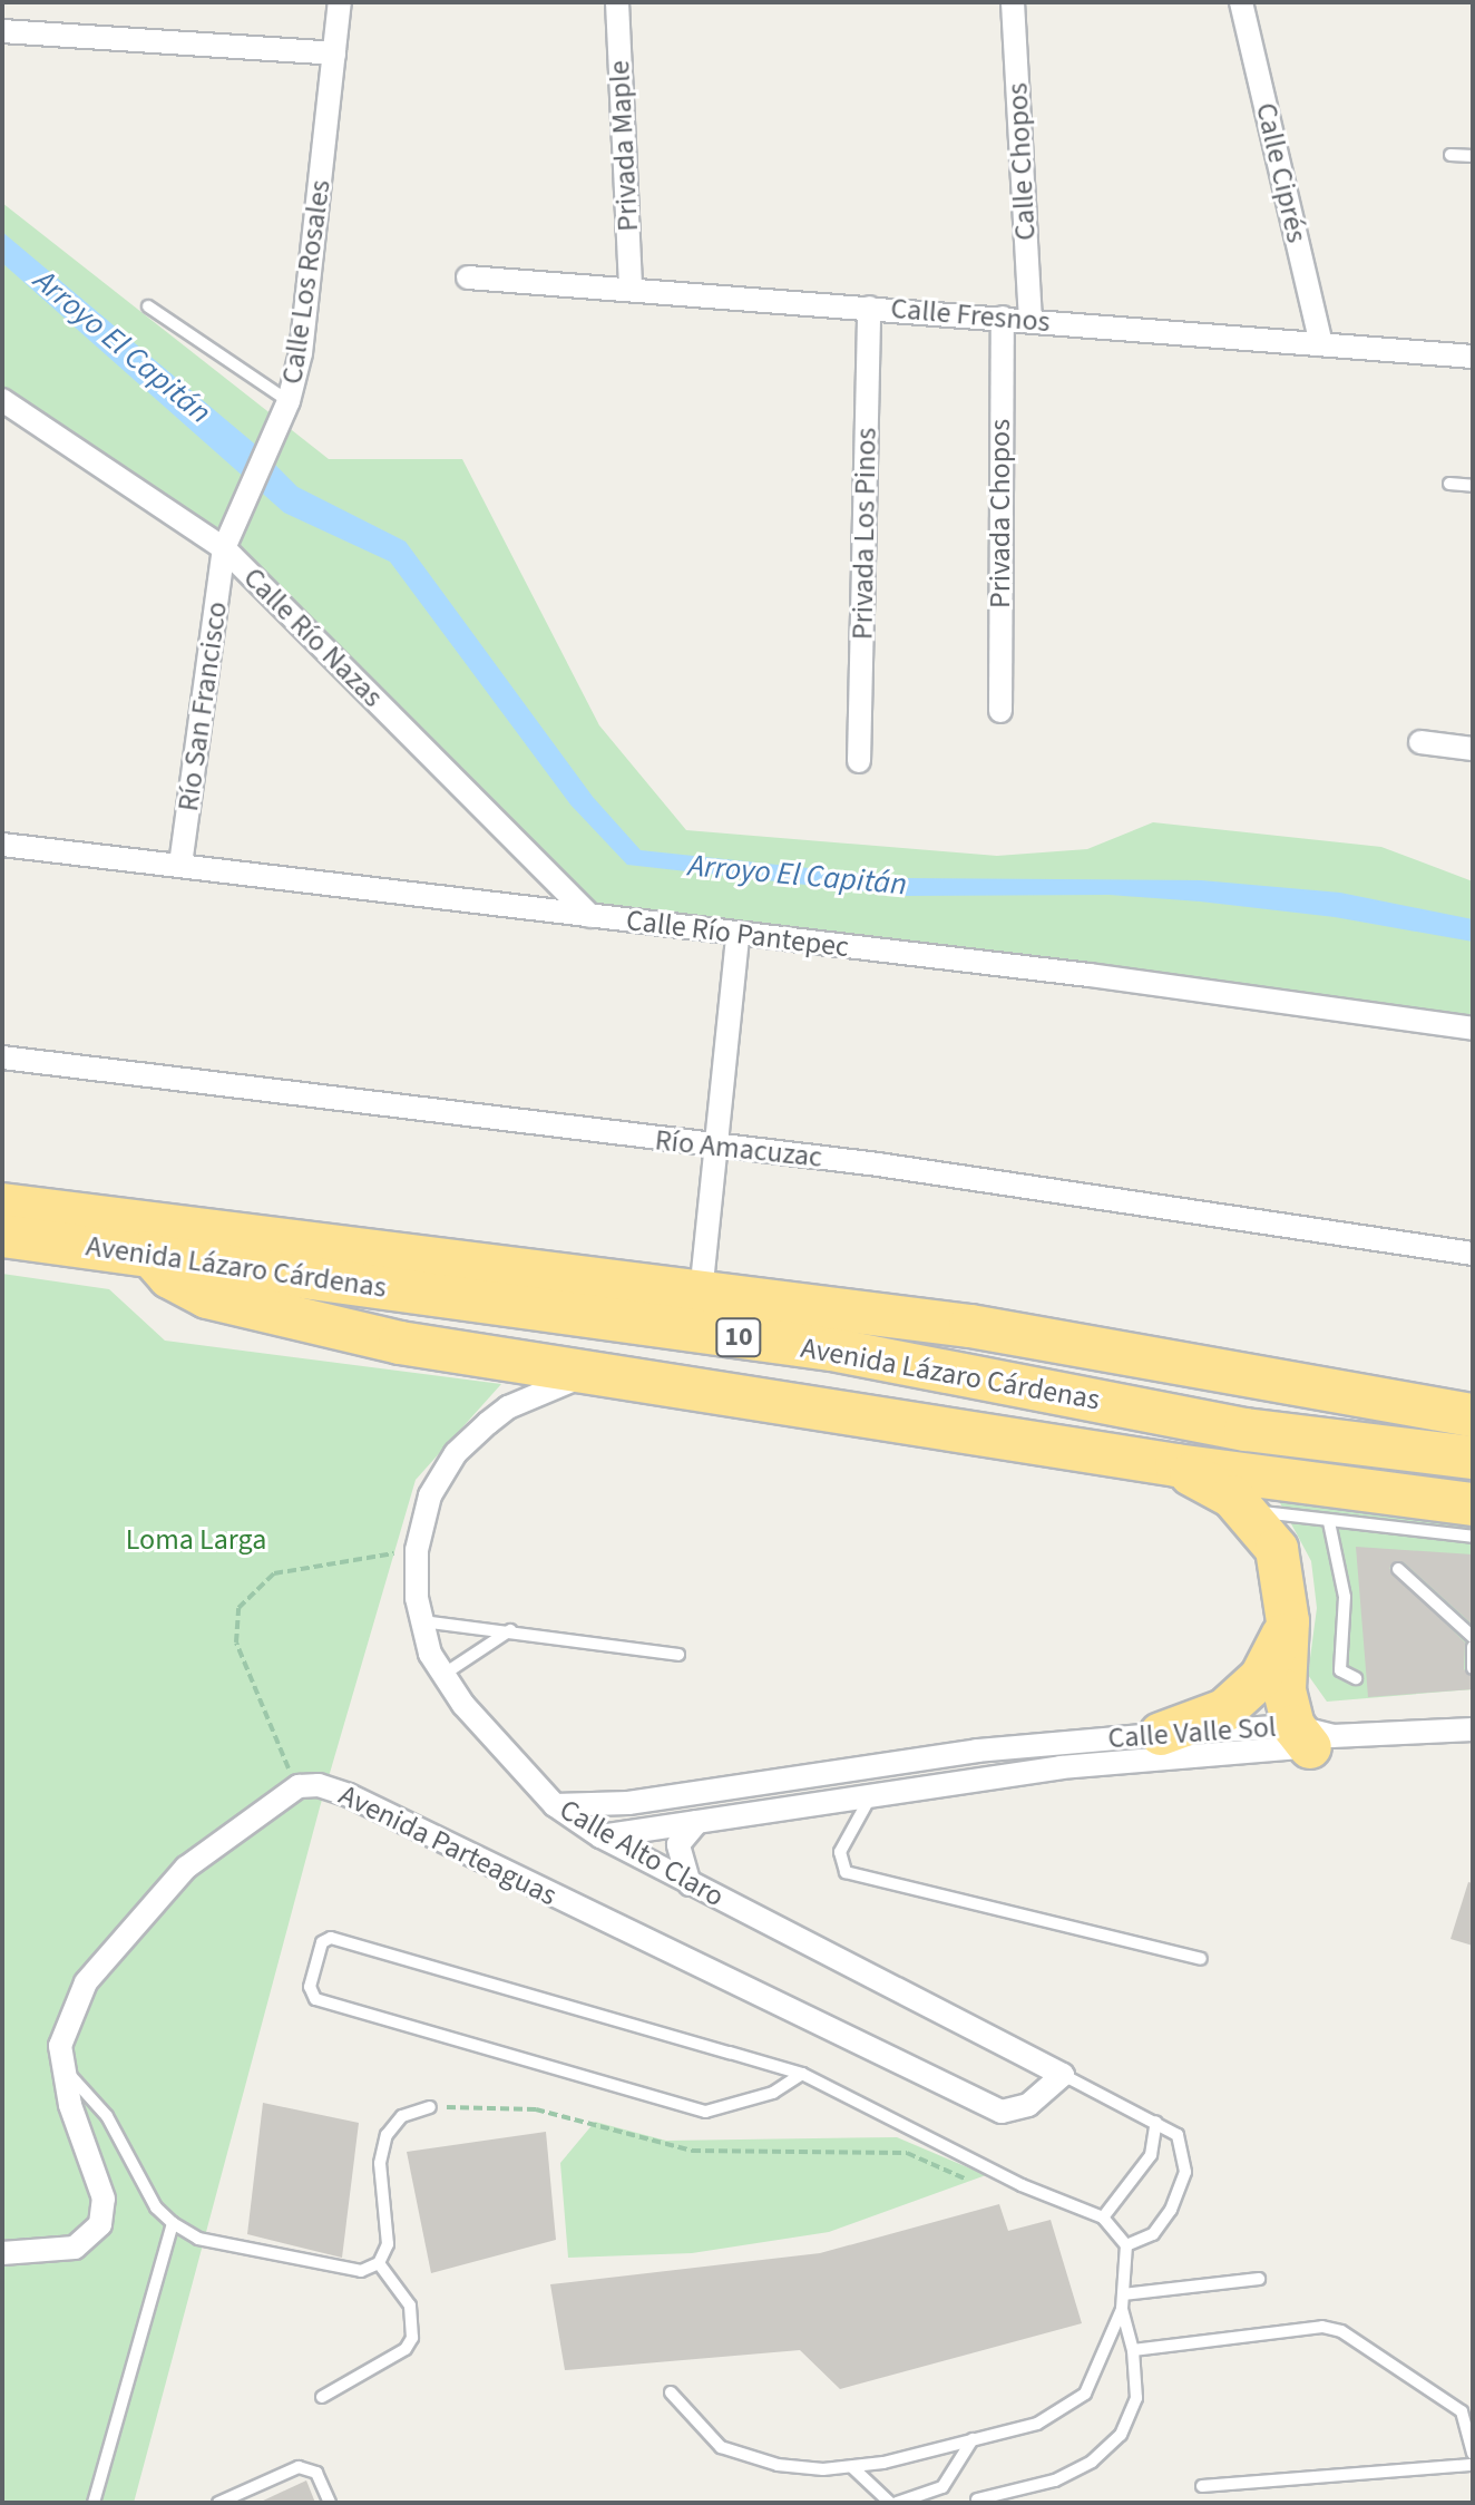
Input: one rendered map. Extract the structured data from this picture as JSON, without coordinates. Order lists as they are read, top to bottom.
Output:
{
  "streets": {
    "highway": ["Avenida Lázaro Cárdenas", "10"],
    "street": [
      "Privada Maple",
      "Calle Chopos",
      "Calle Ciprés",
      "Calle Los Rosales",
      "Calle Fresnos",
      "Privada Chopos",
      "Privada Los Pinos",
      "Calle Río Nazas",
      "Río San Francisco",
      "Calle Río Pantepec",
      "Río Amacuzac",
      "Calle Valle Sol",
      "Avenida Parteaguas",
      "Calle Alto Claro"
    ]
  },
  "crossings": [
    ["Privada Maple", "Calle Fresnos"],
    ["Calle Chopos", "Calle Fresnos"],
    ["Calle Ciprés", "Calle Fresnos"],
    ["Calle Los Rosales", "Calle Río Nazas"],
    ["Calle Los Rosales", "Río San Francisco"],
    ["Calle Fresnos", "Privada Chopos"],
    ["Calle Fresnos", "Privada Los Pinos"],
    ["Calle Río Nazas", "Río San Francisco"],
    ["Calle Río Nazas", "Calle Río Pantepec"],
    ["Río San Francisco", "Calle Río Pantepec"],
    ["Calle Valle Sol", "Calle Alto Claro"],
    ["Avenida Parteaguas", "Calle Alto Claro"]
  ],
  "water": ["Arroyo El Capitán"],
  "parks": ["Loma Larga"]
}
